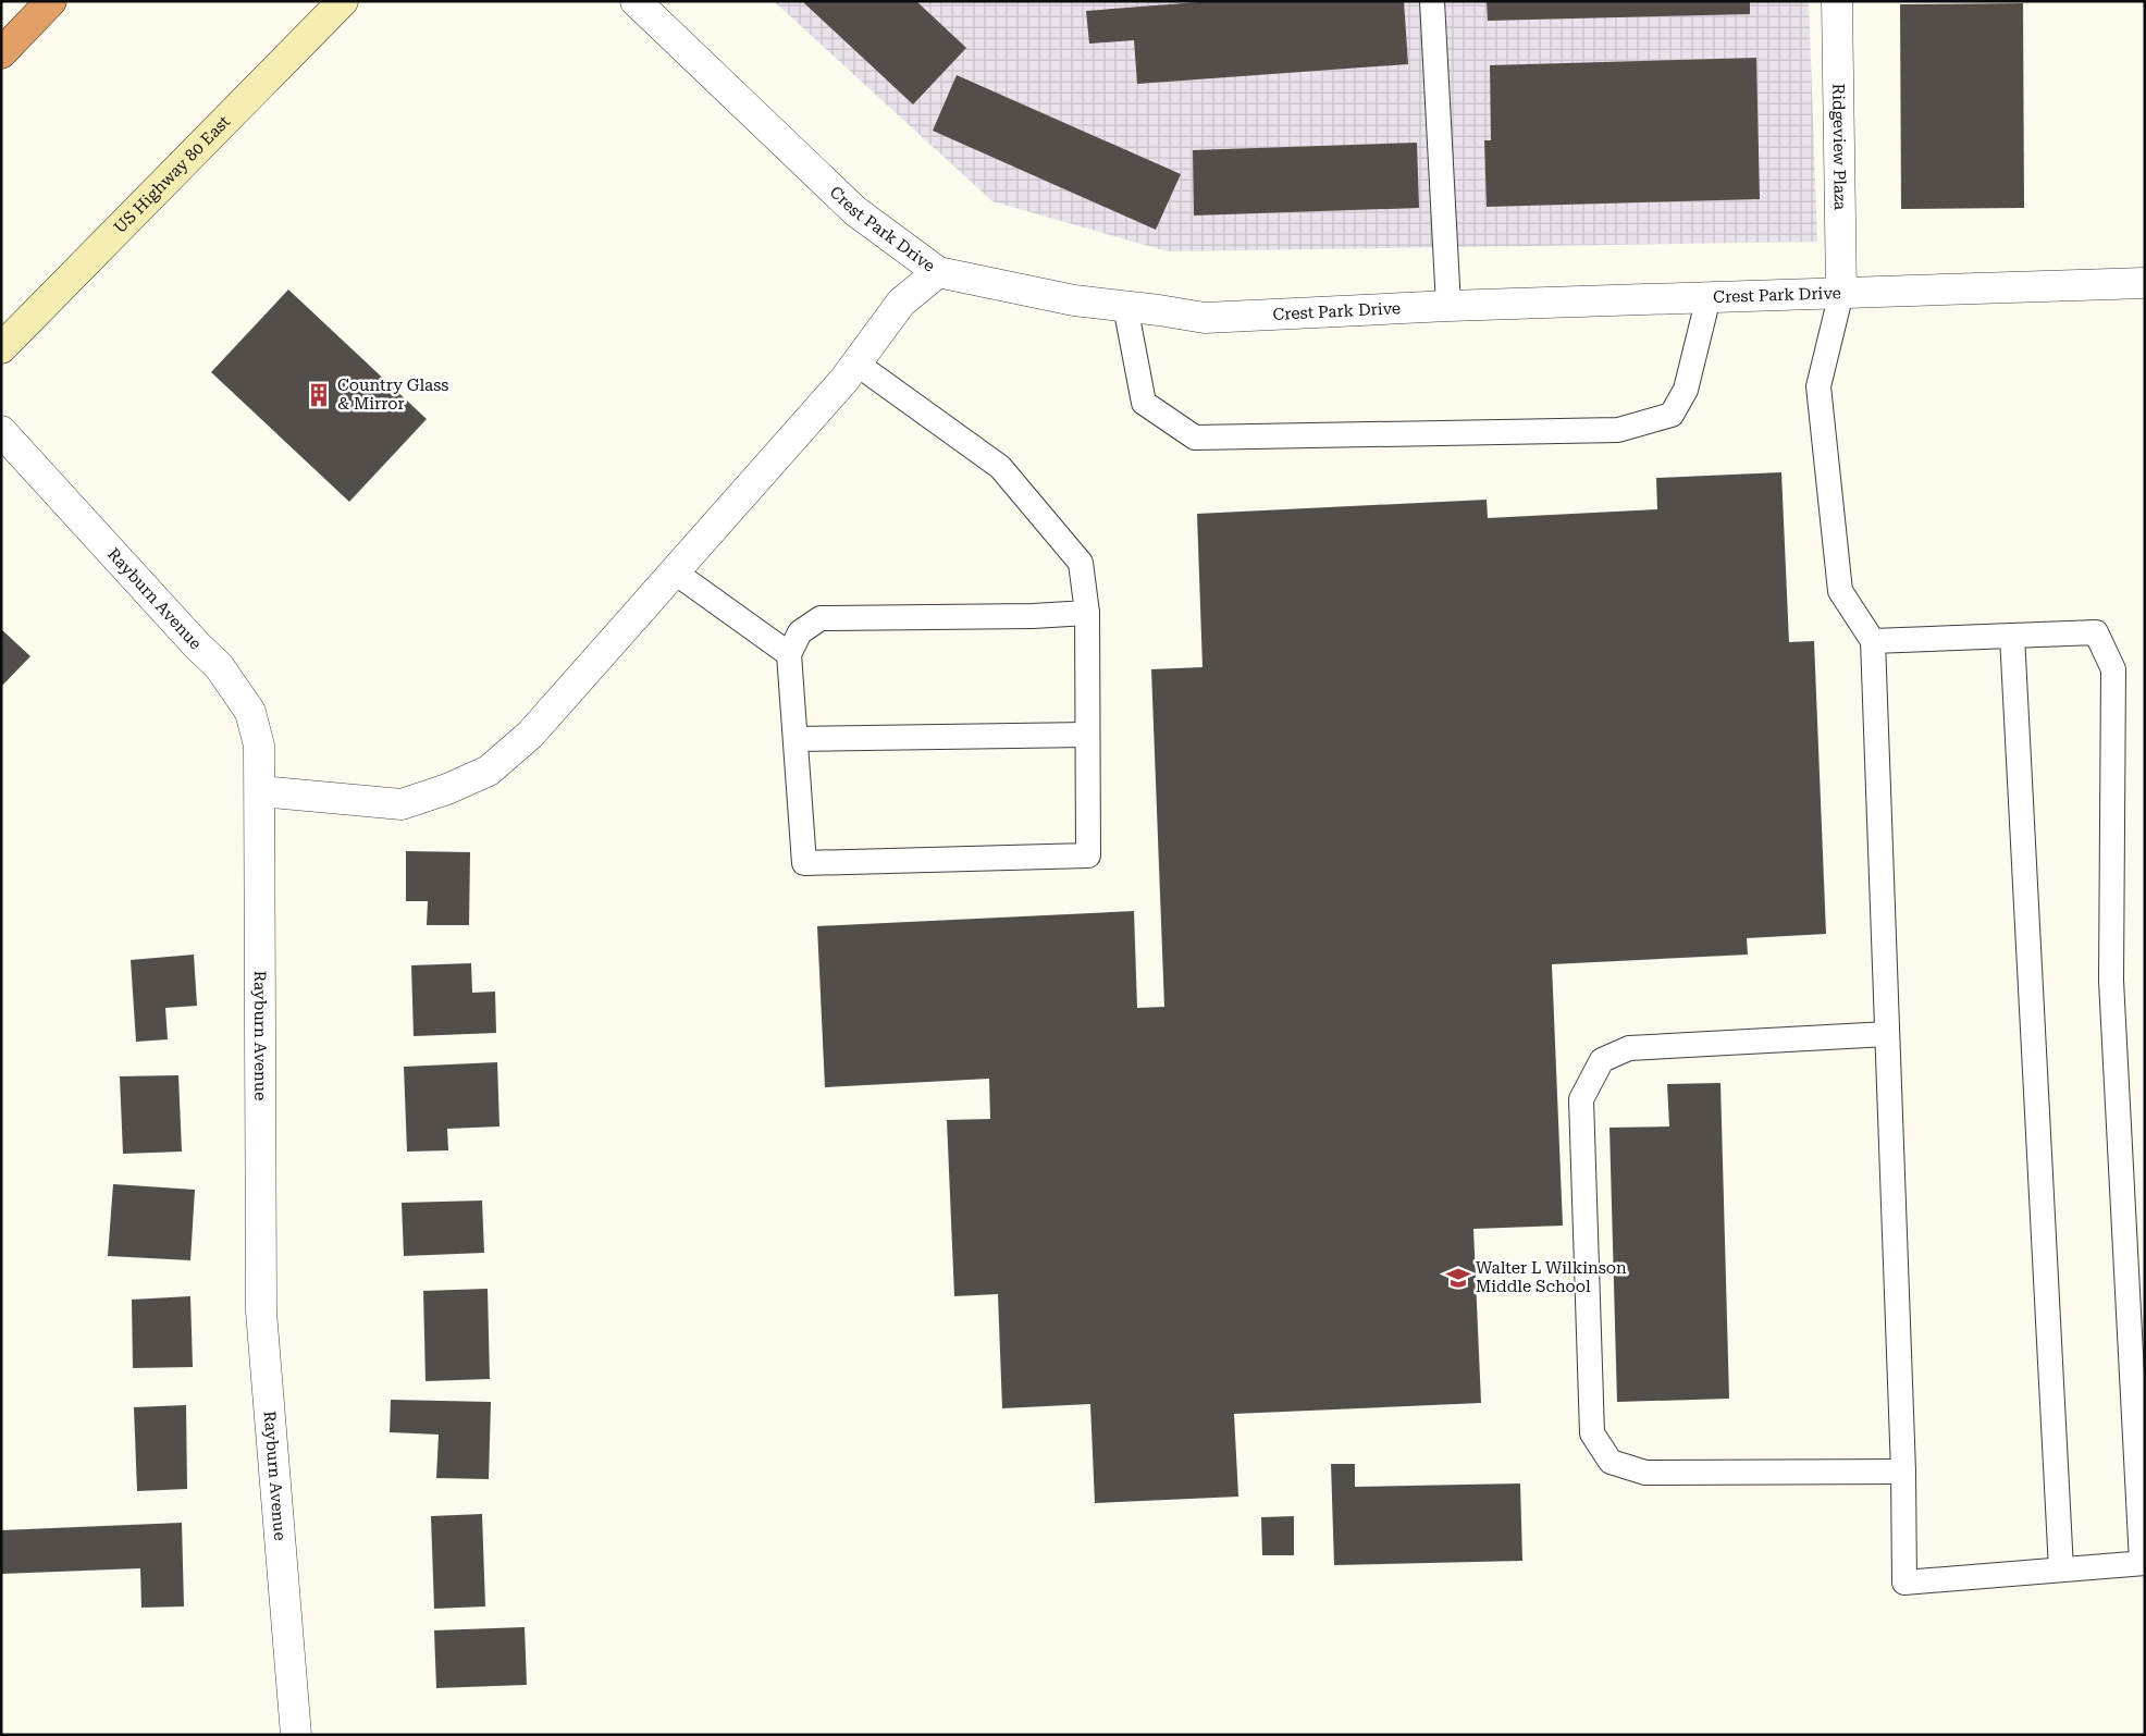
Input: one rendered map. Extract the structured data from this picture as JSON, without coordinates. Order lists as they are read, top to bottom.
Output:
{
  "streets": {
    "main road": ["US Highway 80 East"],
    "street": ["Ridgeview Plaza", "Crest Park Drive", "Rayburn Avenue"]
  },
  "crossings": [
    ["Ridgeview Plaza", "Crest Park Drive"]
  ],
  "places": {
    "building": ["Country Glass & Mirror"],
    "school or university": ["Walter L Wilkinson Middle School"]
  }
}
